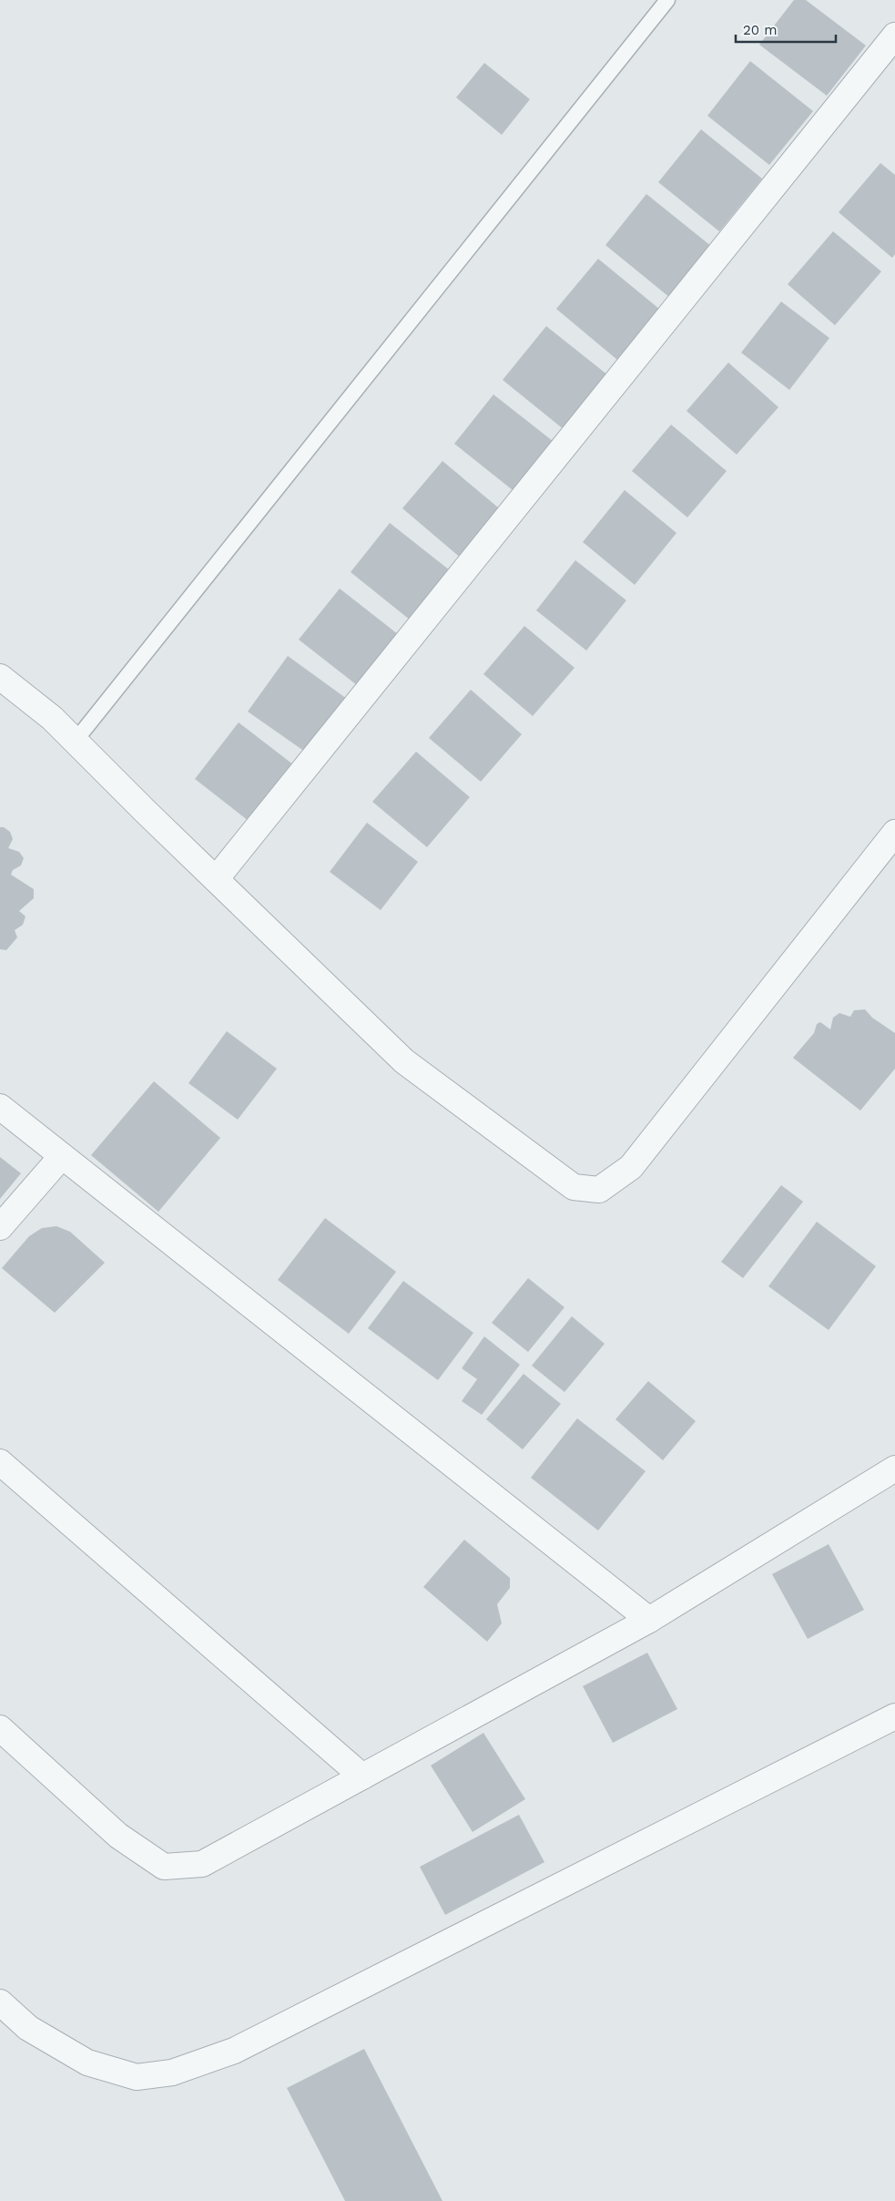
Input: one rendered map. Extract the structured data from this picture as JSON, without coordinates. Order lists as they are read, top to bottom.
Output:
{
  "scale_bar": "20 m"
}
